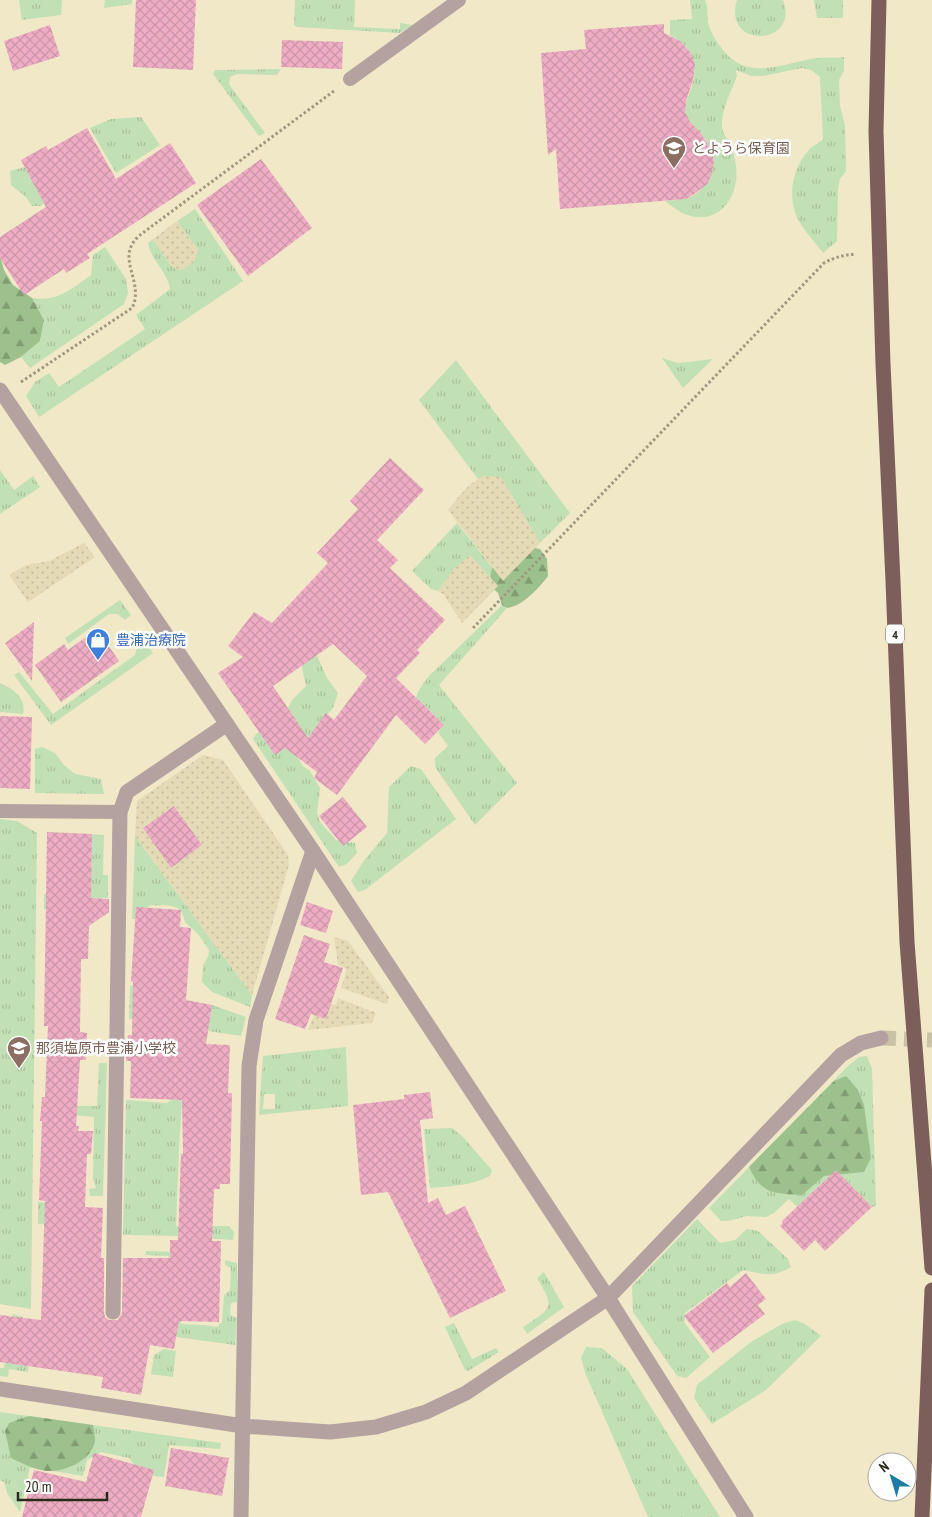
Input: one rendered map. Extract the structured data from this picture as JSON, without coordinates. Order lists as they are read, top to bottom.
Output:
{
  "streets": {
    "highway": ["4"]
  },
  "places": {
    "school or university": ["とようら保育園", "那須塩原市豊浦小学校"],
    "shop": ["豊浦治療院"]
  },
  "scale_bar": "20 m",
  "north": "top left"
}
